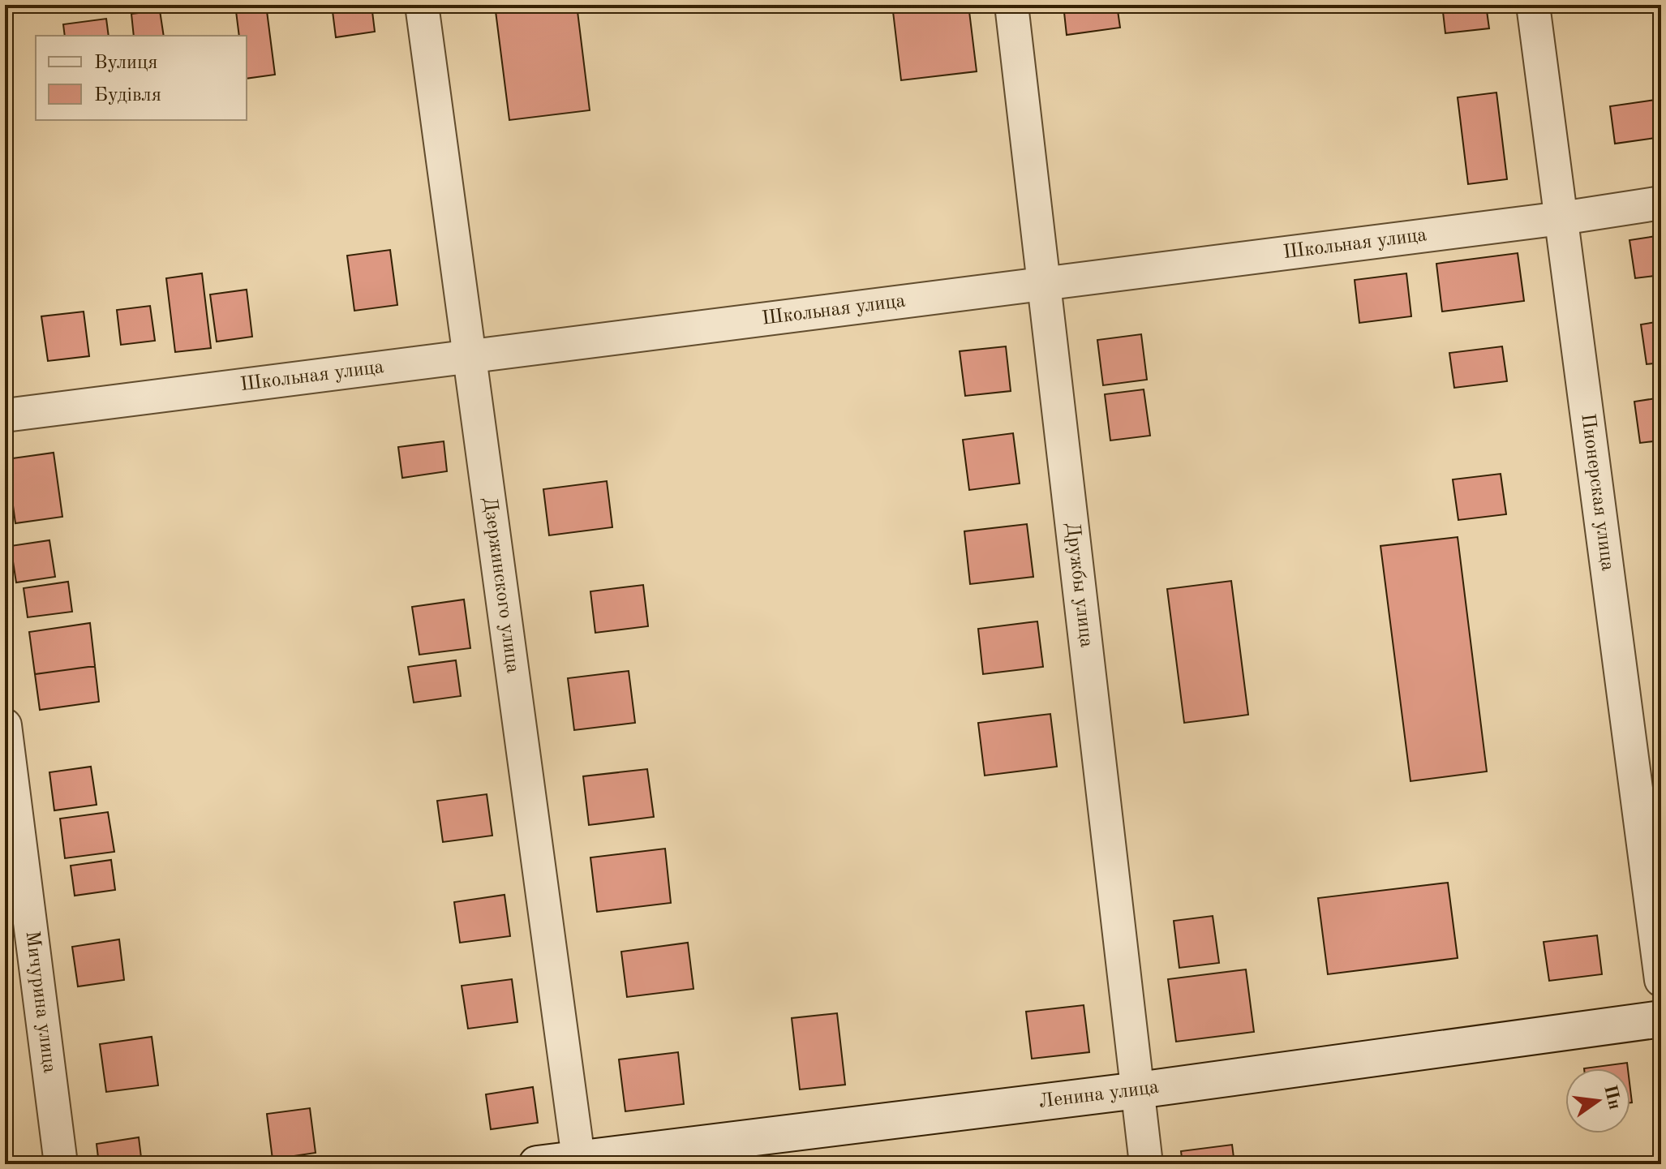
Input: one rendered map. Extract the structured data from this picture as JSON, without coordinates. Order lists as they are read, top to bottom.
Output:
{
  "streets": {
    "street": [
      "Школьная улица",
      "Пионерская улица",
      "Дзержинского улица",
      "Дружбы улица",
      "Мичурина улица",
      "Ленина улица"
    ]
  },
  "crossings": [
    ["Школьная улица", "Пионерская улица"],
    ["Школьная улица", "Дзержинского улица"],
    ["Школьная улица", "Дружбы улица"],
    ["Дзержинского улица", "Ленина улица"],
    ["Дружбы улица", "Ленина улица"]
  ],
  "legend": ["Вулиця", "Будівля"],
  "north": "right"
}
